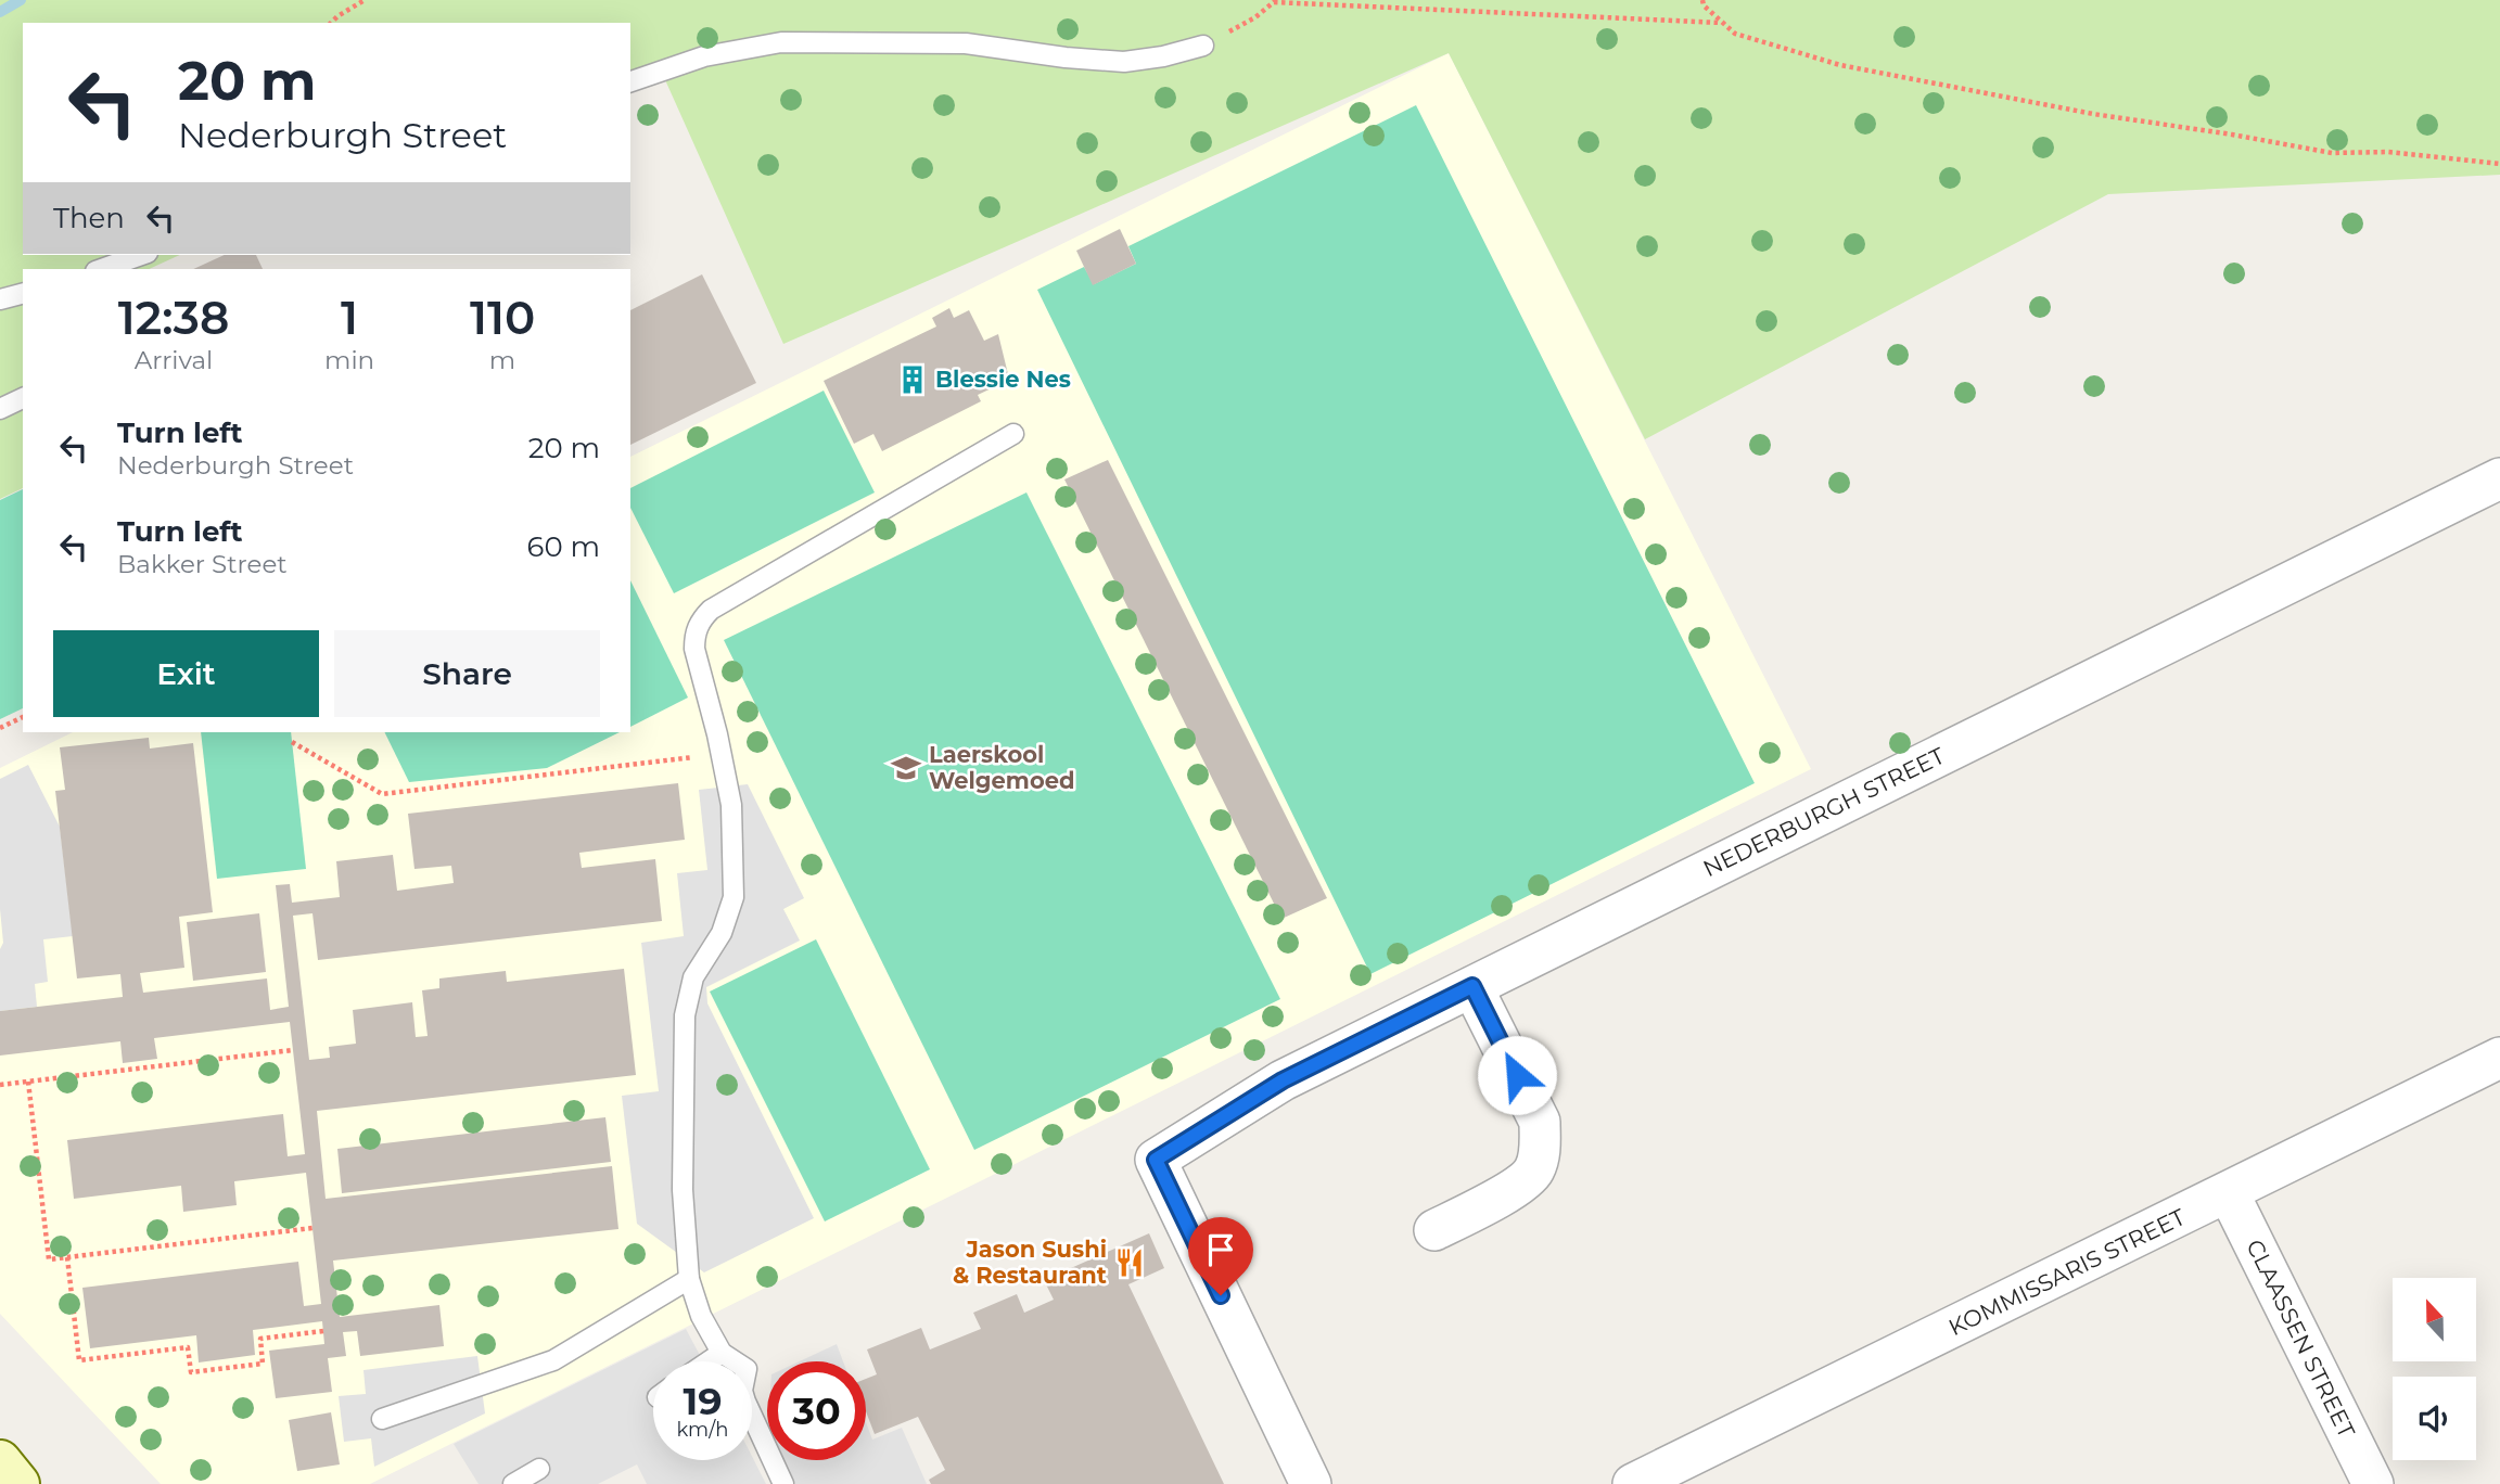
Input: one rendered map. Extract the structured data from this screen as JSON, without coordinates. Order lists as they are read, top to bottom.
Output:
{
  "streets": {
    "street": ["NEDERBURGH STREET", "KOMMISSARIS STREET", "CLAASSEN STREET"]
  },
  "crossings": [
    ["KOMMISSARIS STREET", "CLAASSEN STREET"]
  ],
  "places": {
    "building": ["Blessie Nes"],
    "school or university": ["Laerskool Welgemoed"],
    "restaurant": ["Jason Sushi & Restaurant"]
  },
  "north": "top",
  "page": {
    "turn": ["20 m", "Nederburgh Street"],
    "then": "Then",
    "eta": [
      "12:38",
      "Arrival",
      "1",
      "min",
      "110",
      "m"
    ],
    "list": [
      {
        "name": "Turn left",
        "note": "Nederburgh Street",
        "value": "20 m"
      },
      {
        "name": "Turn left",
        "note": "Bakker Street",
        "value": "60 m"
      }
    ],
    "buttons": ["Exit", "Share"],
    "speed": "19 km/h",
    "limit": "30"
  }
}
